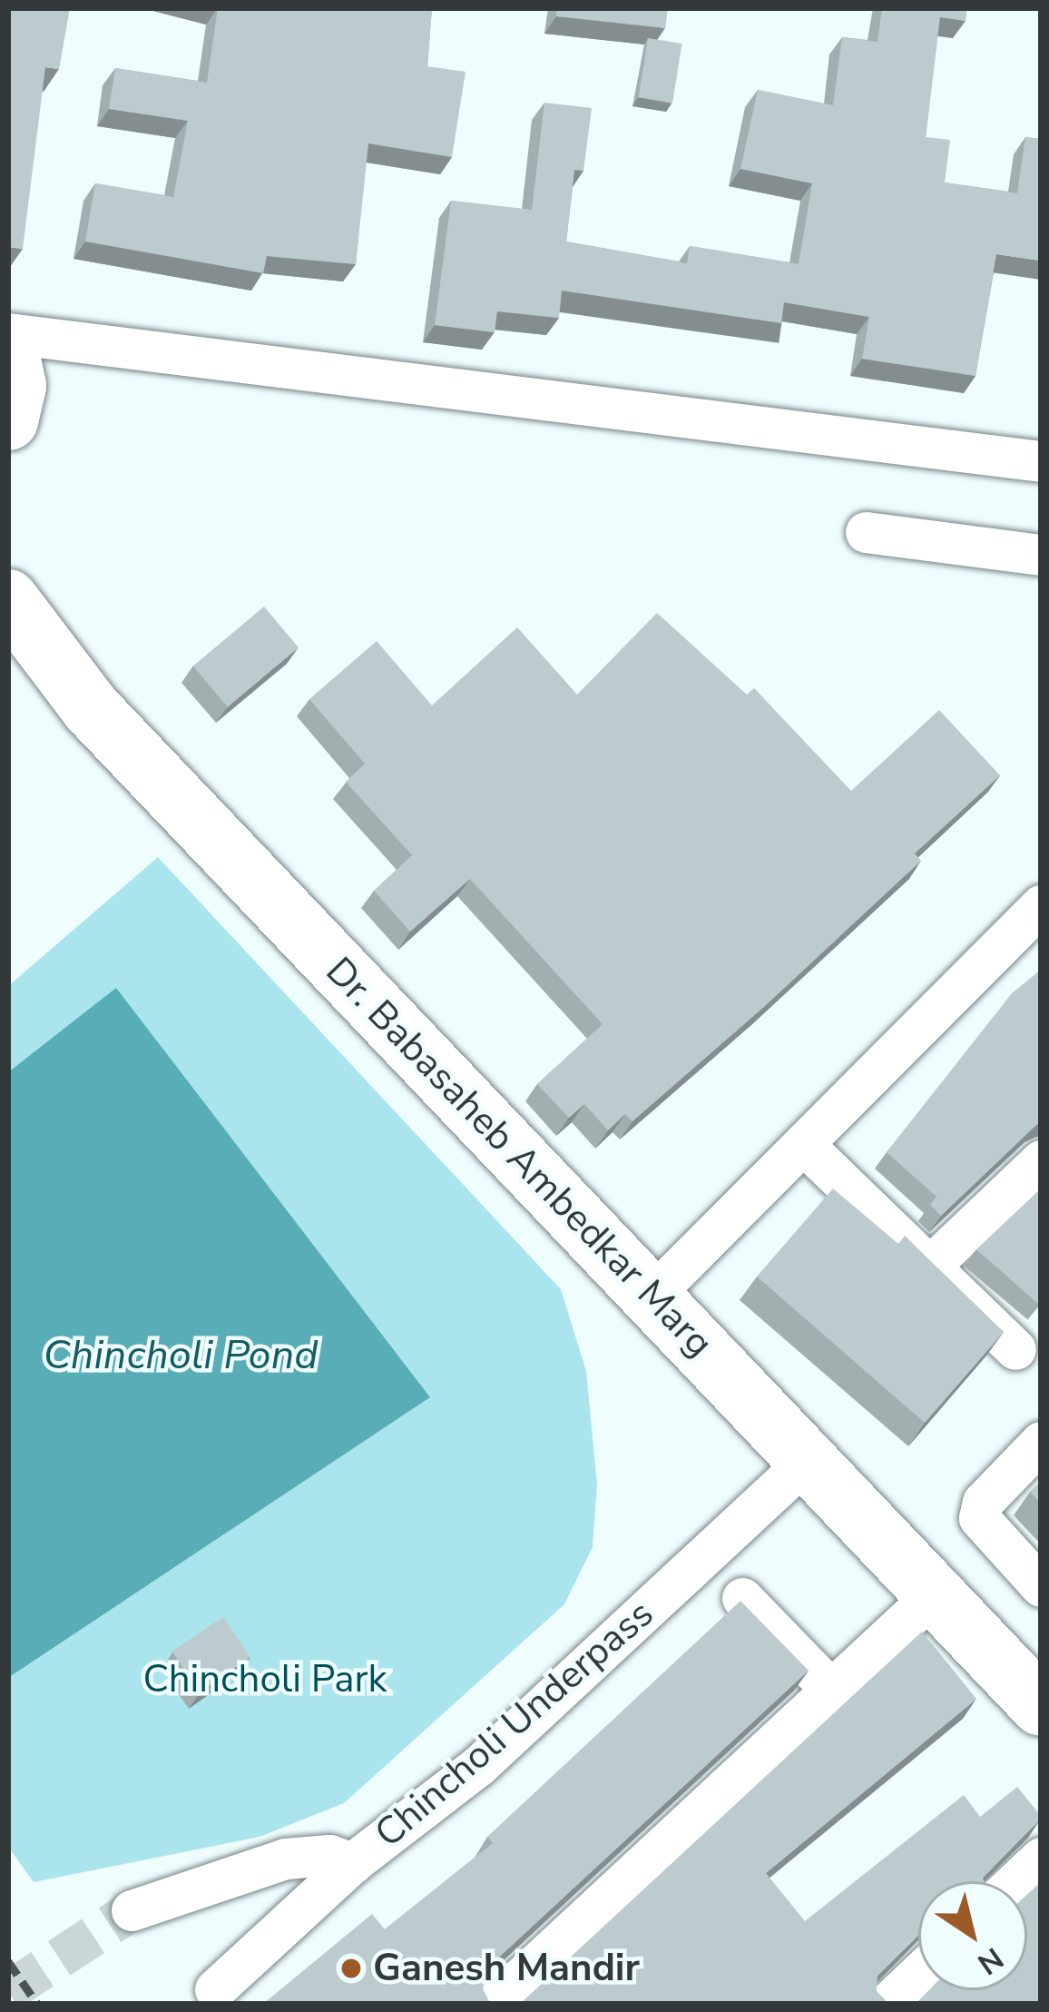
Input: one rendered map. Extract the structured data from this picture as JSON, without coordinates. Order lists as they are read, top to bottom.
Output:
{
  "streets": {
    "main road": ["Dr. Babasaheb Ambedkar Marg"],
    "street": ["Chincholi Underpass"]
  },
  "crossings": [
    ["Dr. Babasaheb Ambedkar Marg", "Chincholi Underpass"]
  ],
  "water": ["Chincholi Pond"],
  "parks": ["Chincholi Park"],
  "places": ["Ganesh Mandir"],
  "north": "bottom right"
}
